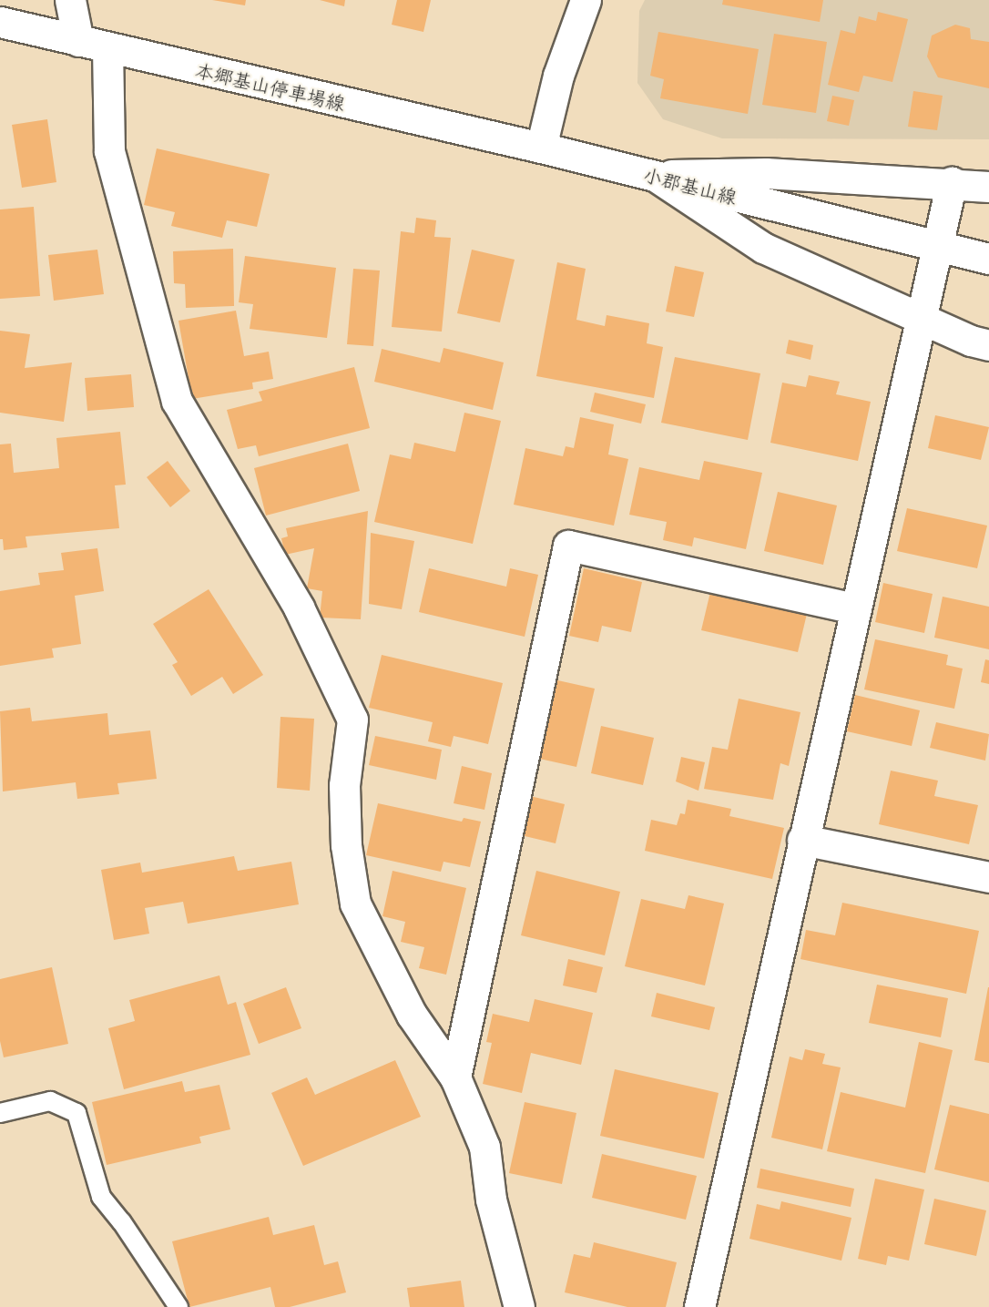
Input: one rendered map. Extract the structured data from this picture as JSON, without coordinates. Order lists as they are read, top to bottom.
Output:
{
  "streets": {
    "street": ["本郷基山停車場線", "小郡基山線"]
  },
  "crossings": [
    ["本郷基山停車場線", "小郡基山線"]
  ]
}
